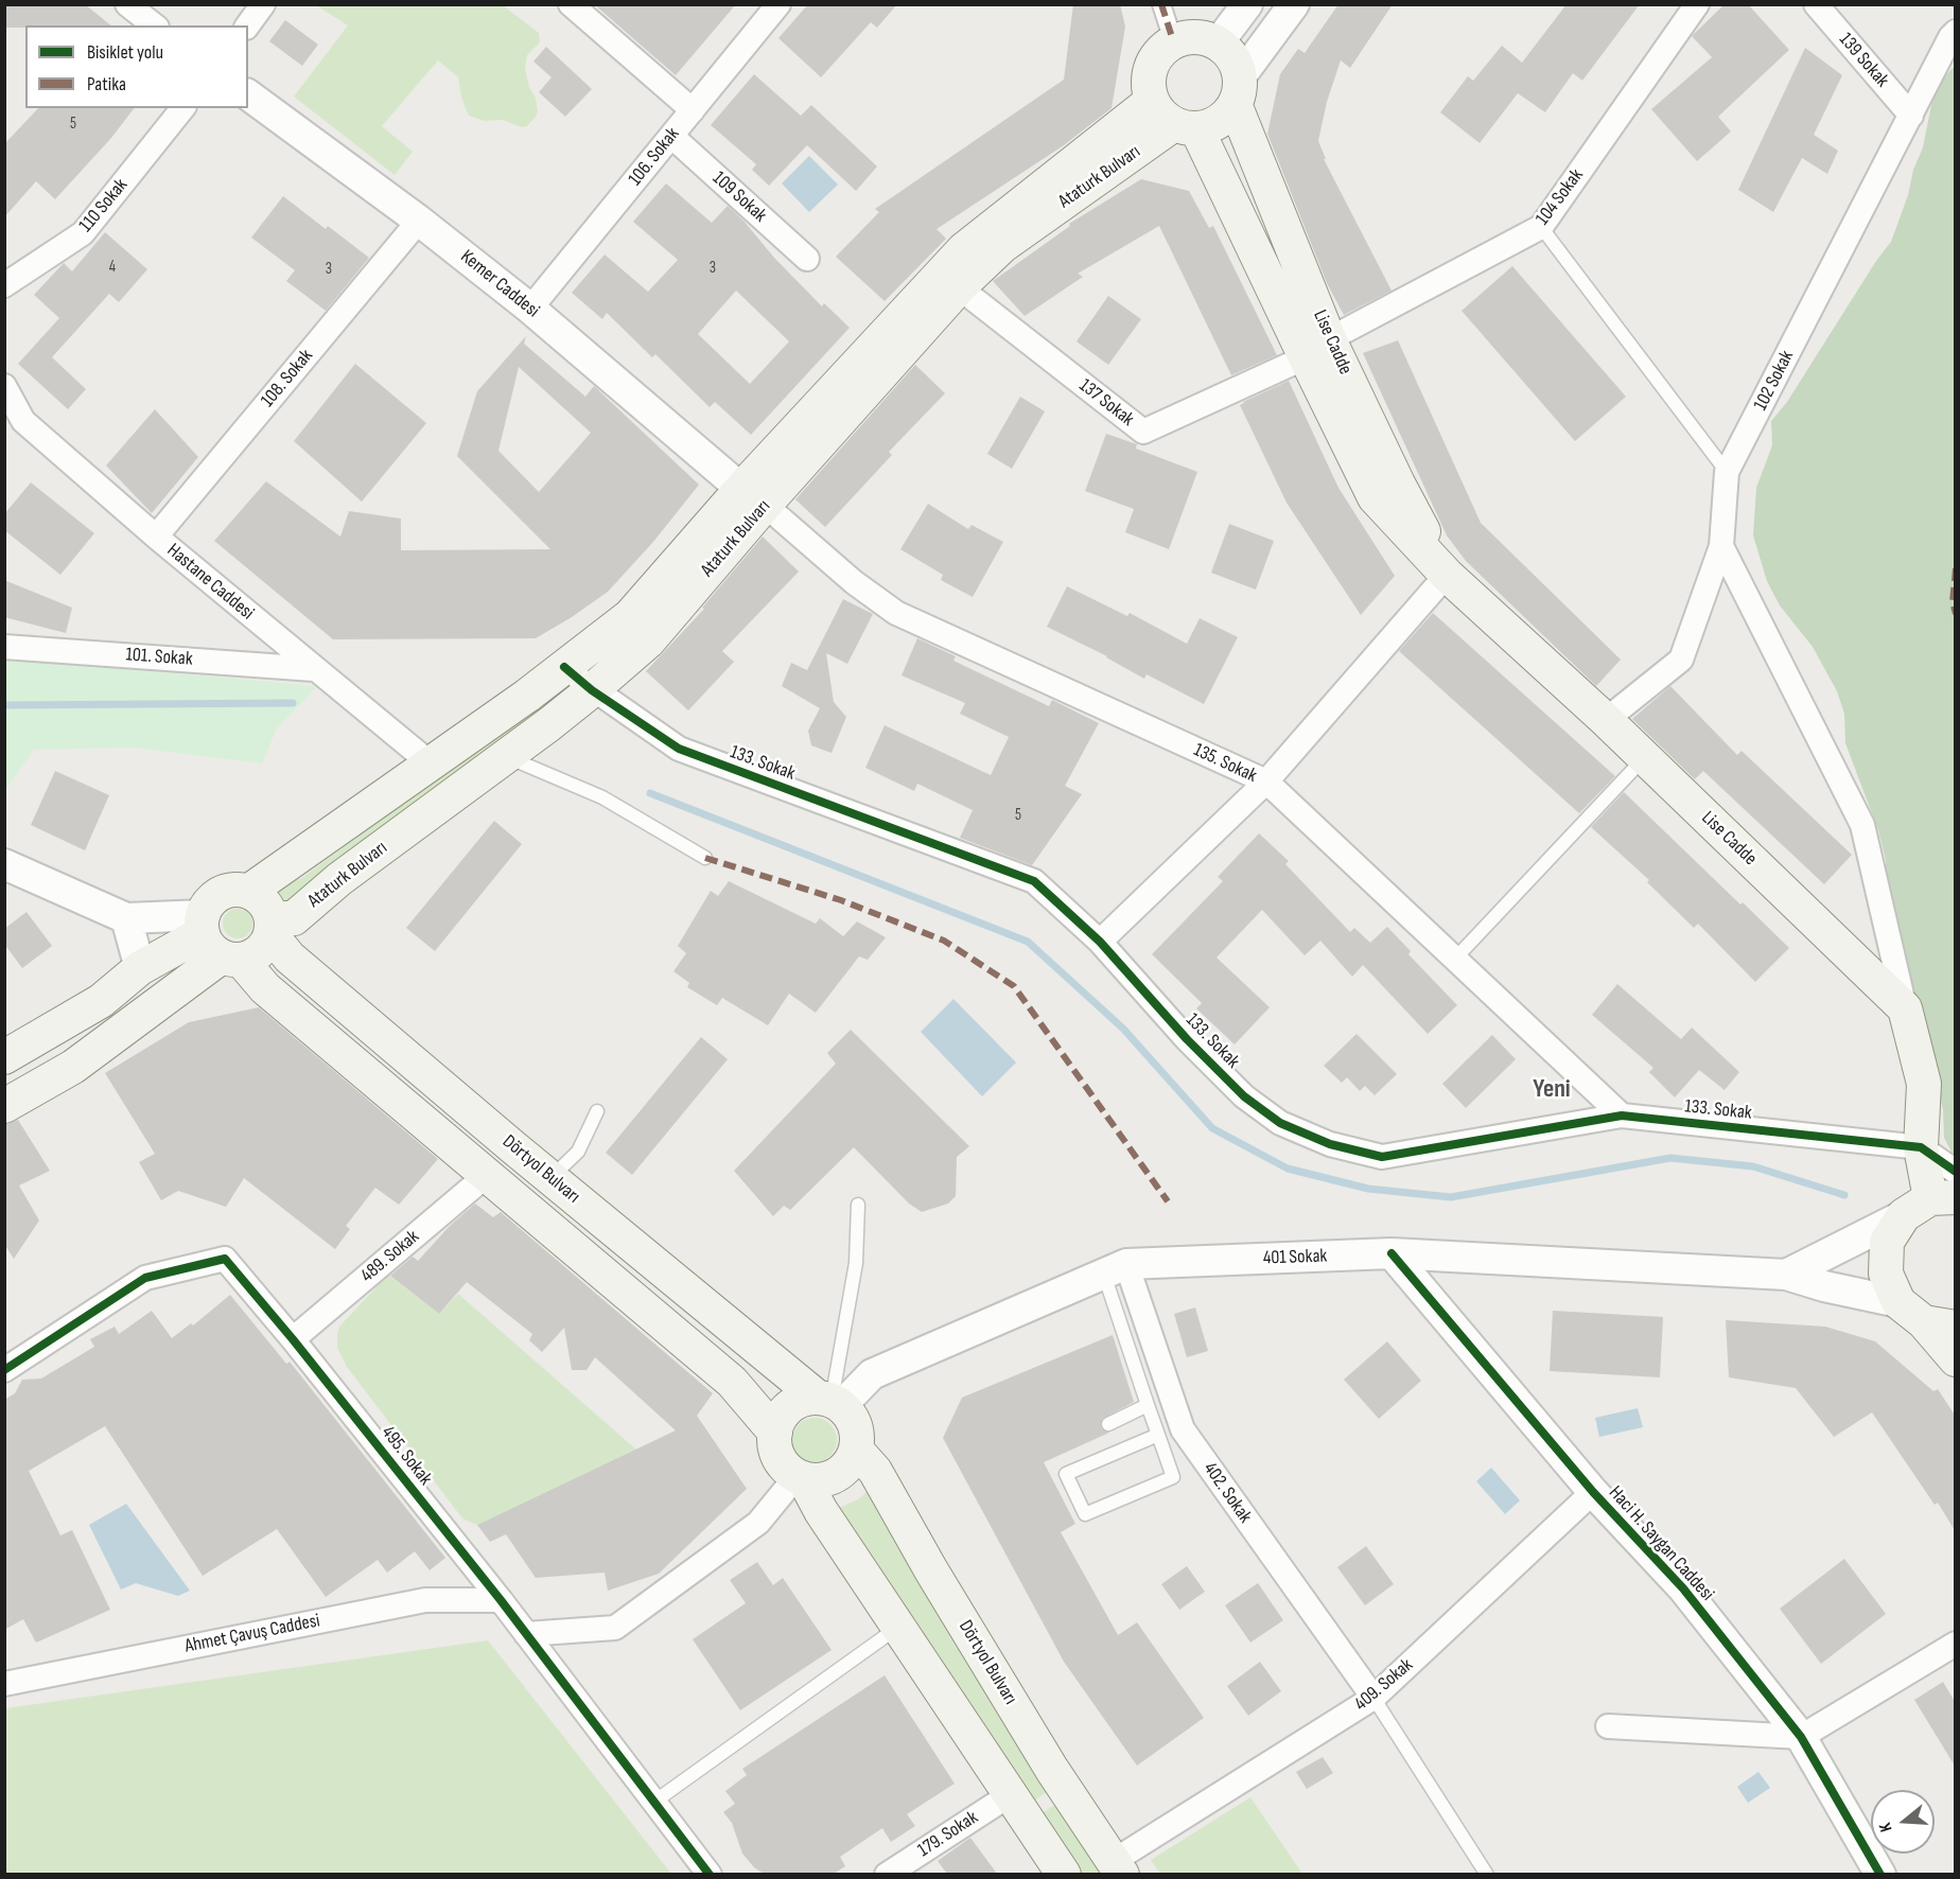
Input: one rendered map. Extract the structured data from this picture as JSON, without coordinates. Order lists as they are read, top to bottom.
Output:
{
  "streets": {
    "main road": ["Ataturk Bulvarı", "Lise Cadde", "Dörtyol Bulvarı"],
    "street": [
      "139 Sokak",
      "106. Sokak",
      "109 Sokak",
      "104 Sokak",
      "110 Sokak",
      "Kemer Caddesi",
      "108. Sokak",
      "102 Sokak",
      "137 Sokak",
      "Hastane Caddesi",
      "101. Sokak",
      "133. Sokak",
      "135. Sokak",
      "489. Sokak",
      "401 Sokak",
      "495. Sokak",
      "402. Sokak",
      "Haci H. Saygan Caddesi",
      "Ahmet Çavuş Caddesi",
      "409. Sokak",
      "179. Sokak"
    ]
  },
  "crossings": [
    ["139 Sokak", "102 Sokak"],
    ["106. Sokak", "109 Sokak"],
    ["106. Sokak", "Kemer Caddesi"],
    ["Ataturk Bulvarı", "Kemer Caddesi"],
    ["Ataturk Bulvarı", "Lise Cadde"],
    ["Ataturk Bulvarı", "137 Sokak"],
    ["Ataturk Bulvarı", "Hastane Caddesi"],
    ["Ataturk Bulvarı", "133. Sokak"],
    ["Ataturk Bulvarı", "135. Sokak"],
    ["Ataturk Bulvarı", "Dörtyol Bulvarı"],
    ["104 Sokak", "Lise Cadde"],
    ["104 Sokak", "137 Sokak"],
    ["Kemer Caddesi", "108. Sokak"],
    ["Kemer Caddesi", "135. Sokak"],
    ["Lise Cadde", "102 Sokak"],
    ["Lise Cadde", "137 Sokak"],
    ["108. Sokak", "Hastane Caddesi"],
    ["Hastane Caddesi", "101. Sokak"],
    ["133. Sokak", "135. Sokak"],
    ["Dörtyol Bulvarı", "489. Sokak"],
    ["Dörtyol Bulvarı", "401 Sokak"],
    ["Dörtyol Bulvarı", "409. Sokak"],
    ["489. Sokak", "495. Sokak"],
    ["401 Sokak", "402. Sokak"],
    ["401 Sokak", "Haci H. Saygan Caddesi"],
    ["495. Sokak", "Ahmet Çavuş Caddesi"],
    ["402. Sokak", "409. Sokak"],
    ["Haci H. Saygan Caddesi", "409. Sokak"]
  ],
  "districts": ["Yeni"],
  "house_numbers": [
    "5",
    "4",
    "3",
    "3",
    "5"
  ],
  "legend": ["Bisiklet yolu", "Patika"],
  "north": "left"
}
